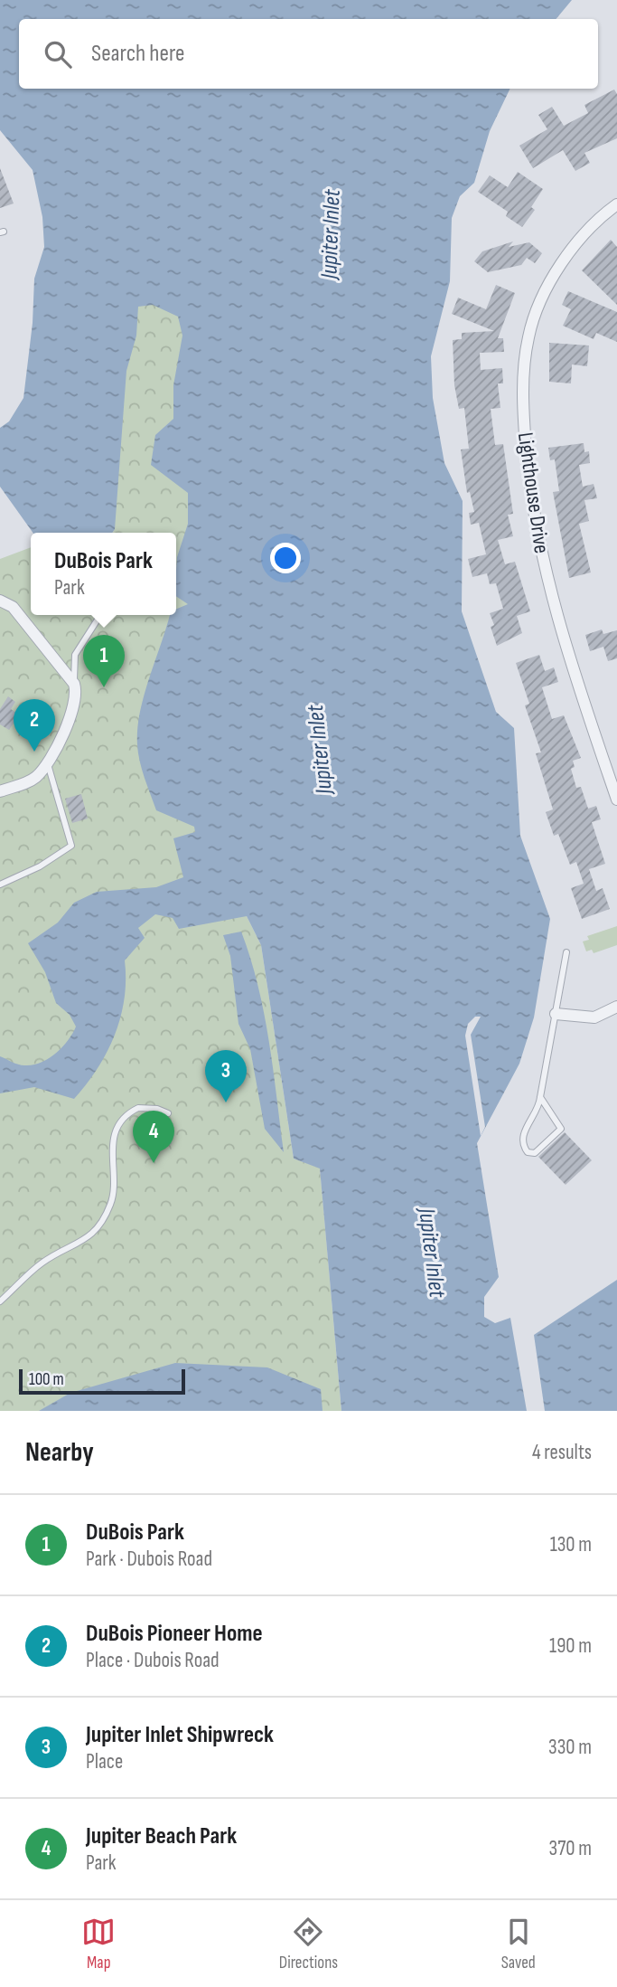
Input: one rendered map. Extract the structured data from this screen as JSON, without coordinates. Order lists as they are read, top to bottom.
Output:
{
  "streets": {
    "street": ["Lighthouse Drive"]
  },
  "water": ["Jupiter Inlet"],
  "scale_bar": "100 m",
  "page": {
    "search": "Search here",
    "popup": ["DuBois Park", "Park"],
    "pins": [
      "1",
      "2",
      "3",
      "4"
    ],
    "scale": "100 m",
    "heading": ["Nearby", "4 results"],
    "list": [
      {
        "mark": "1",
        "name": "DuBois Park",
        "note": "Park · Dubois Road",
        "value": "130 m"
      },
      {
        "mark": "2",
        "name": "DuBois Pioneer Home",
        "note": "Place · Dubois Road",
        "value": "190 m"
      },
      {
        "mark": "3",
        "name": "Jupiter Inlet Shipwreck",
        "note": "Place",
        "value": "330 m"
      },
      {
        "mark": "4",
        "name": "Jupiter Beach Park",
        "note": "Park",
        "value": "370 m"
      }
    ],
    "nav": ["Map", "Directions", "Saved"]
  }
}
